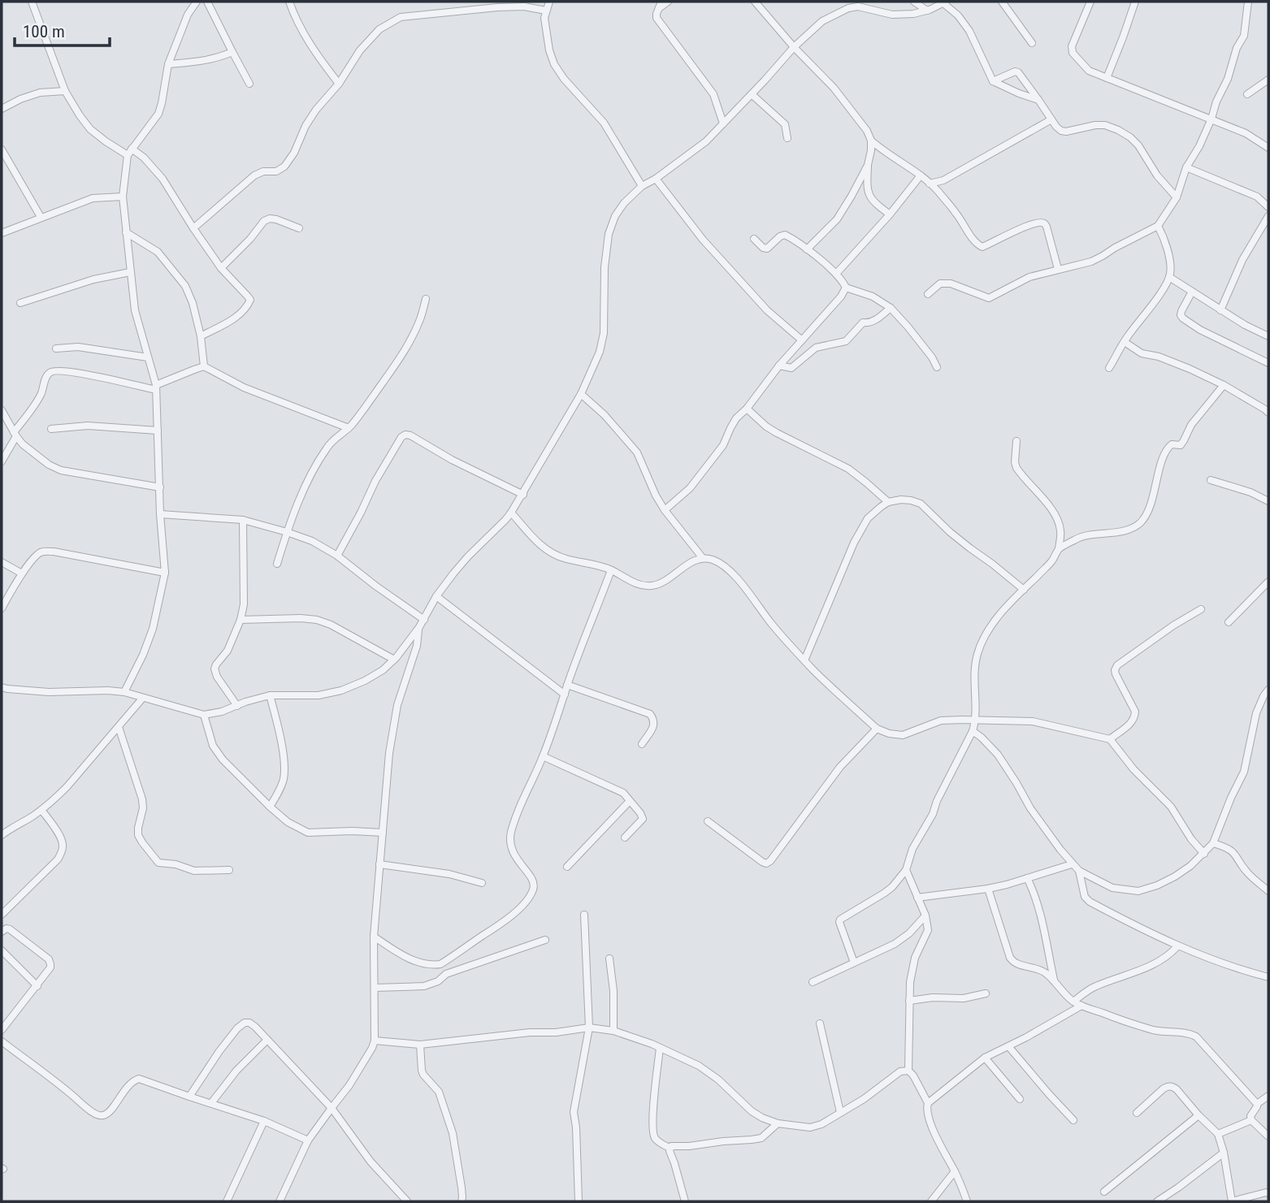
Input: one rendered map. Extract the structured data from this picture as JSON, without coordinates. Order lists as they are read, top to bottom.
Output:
{
  "scale_bar": "100 m"
}
